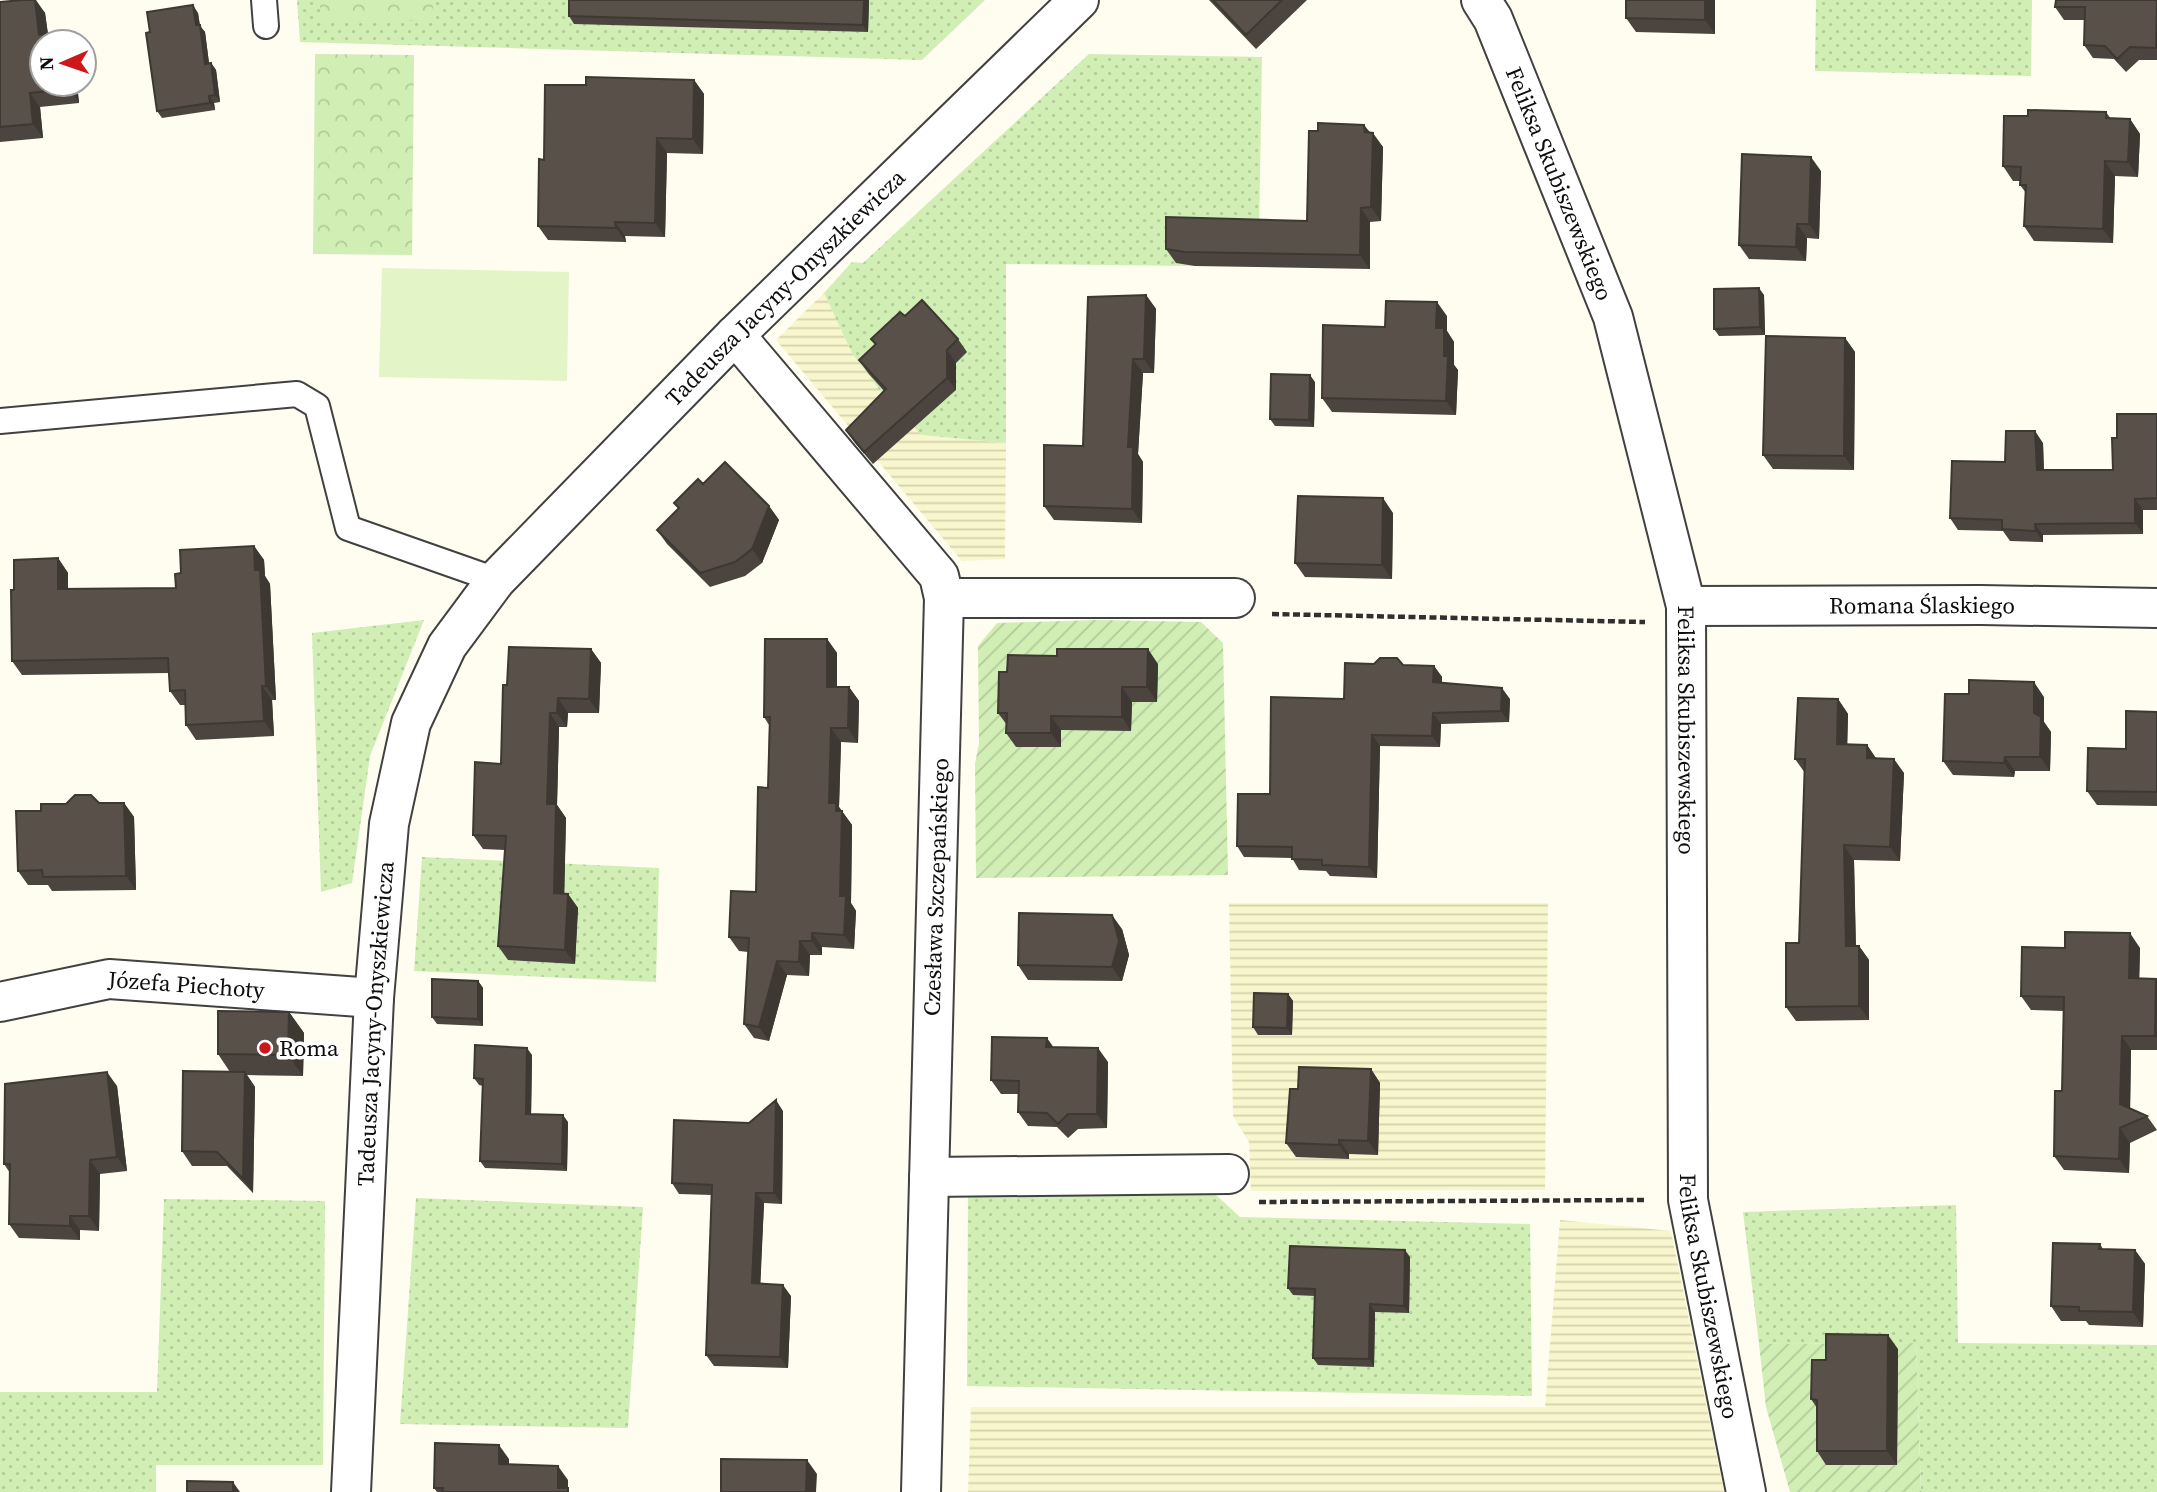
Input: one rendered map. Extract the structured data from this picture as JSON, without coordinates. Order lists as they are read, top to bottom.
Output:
{
  "streets": {
    "street": [
      "Feliksa Skubiszewskiego",
      "Tadeusza Jacyny-Onyszkiewicza",
      "Romana Ślaskiego",
      "Czesława Szczepańskiego",
      "Józefa Piechoty"
    ]
  },
  "crossings": [
    ["Feliksa Skubiszewskiego", "Romana Ślaskiego"],
    ["Tadeusza Jacyny-Onyszkiewicza", "Czesława Szczepańskiego"],
    ["Tadeusza Jacyny-Onyszkiewicza", "Józefa Piechoty"]
  ],
  "places": ["Roma"],
  "north": "left"
}
